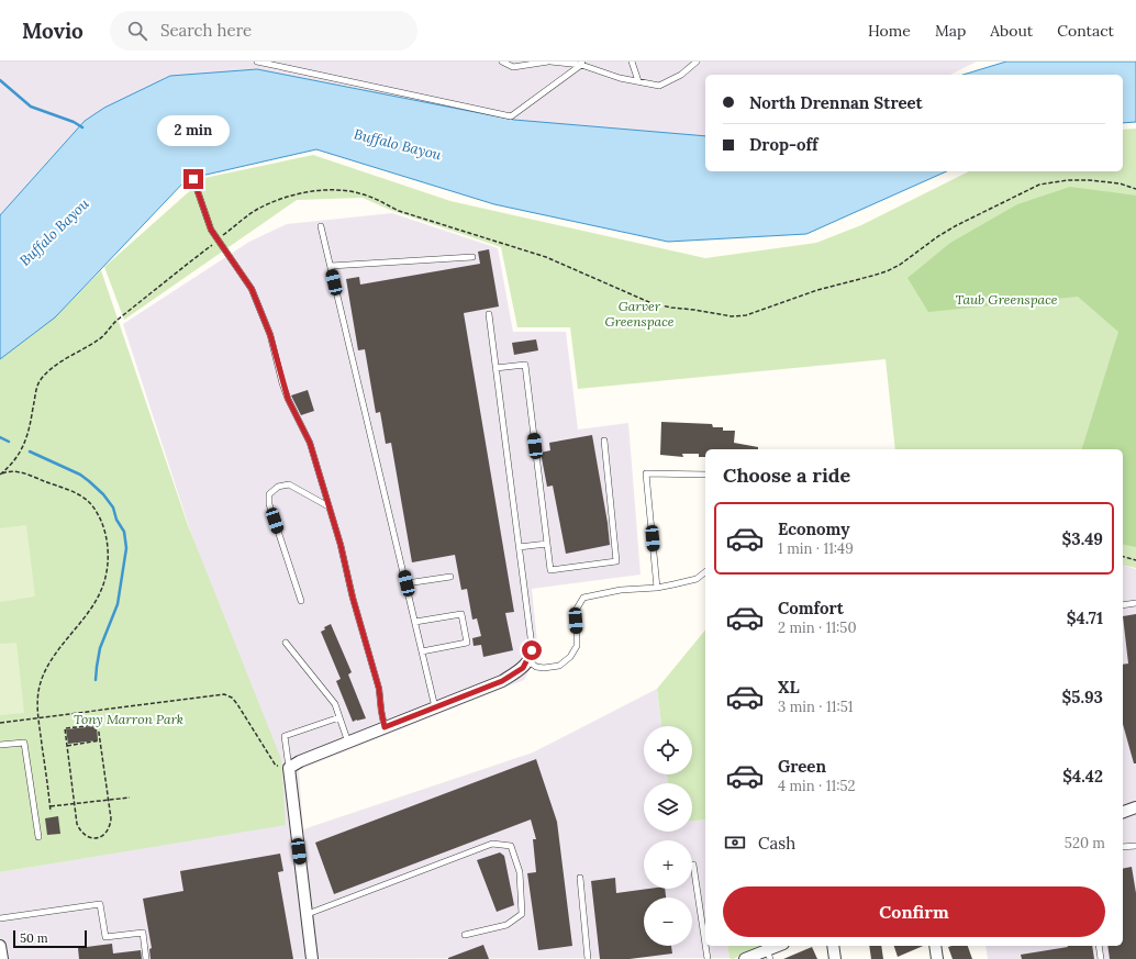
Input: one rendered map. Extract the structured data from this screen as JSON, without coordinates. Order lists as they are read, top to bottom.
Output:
{
  "water": ["Buffalo Bayou"],
  "parks": ["Taub Greenspace", "Garver Greenspace", "Tony Marron Park"],
  "scale_bar": "50 m",
  "page": {
    "header": "Movio",
    "search": "Search here",
    "nav": [
      "Home",
      "Map",
      "About",
      "Contact"
    ],
    "banner": ["North Drennan Street", "Drop-off"],
    "bubble": "2 min",
    "heading": "Choose a ride",
    "list": [
      {
        "name": "Economy",
        "note": "1 min · 11:49",
        "value": "$3.49"
      },
      {
        "name": "Comfort",
        "note": "2 min · 11:50",
        "value": "$4.71"
      },
      {
        "name": "XL",
        "note": "3 min · 11:51",
        "value": "$5.93"
      },
      {
        "name": "Green",
        "note": "4 min · 11:52",
        "value": "$4.42"
      }
    ],
    "map_buttons": ["+", "−"],
    "pay": ["Cash", "520 m"],
    "buttons": "Confirm",
    "scale": "50 m"
  }
}
